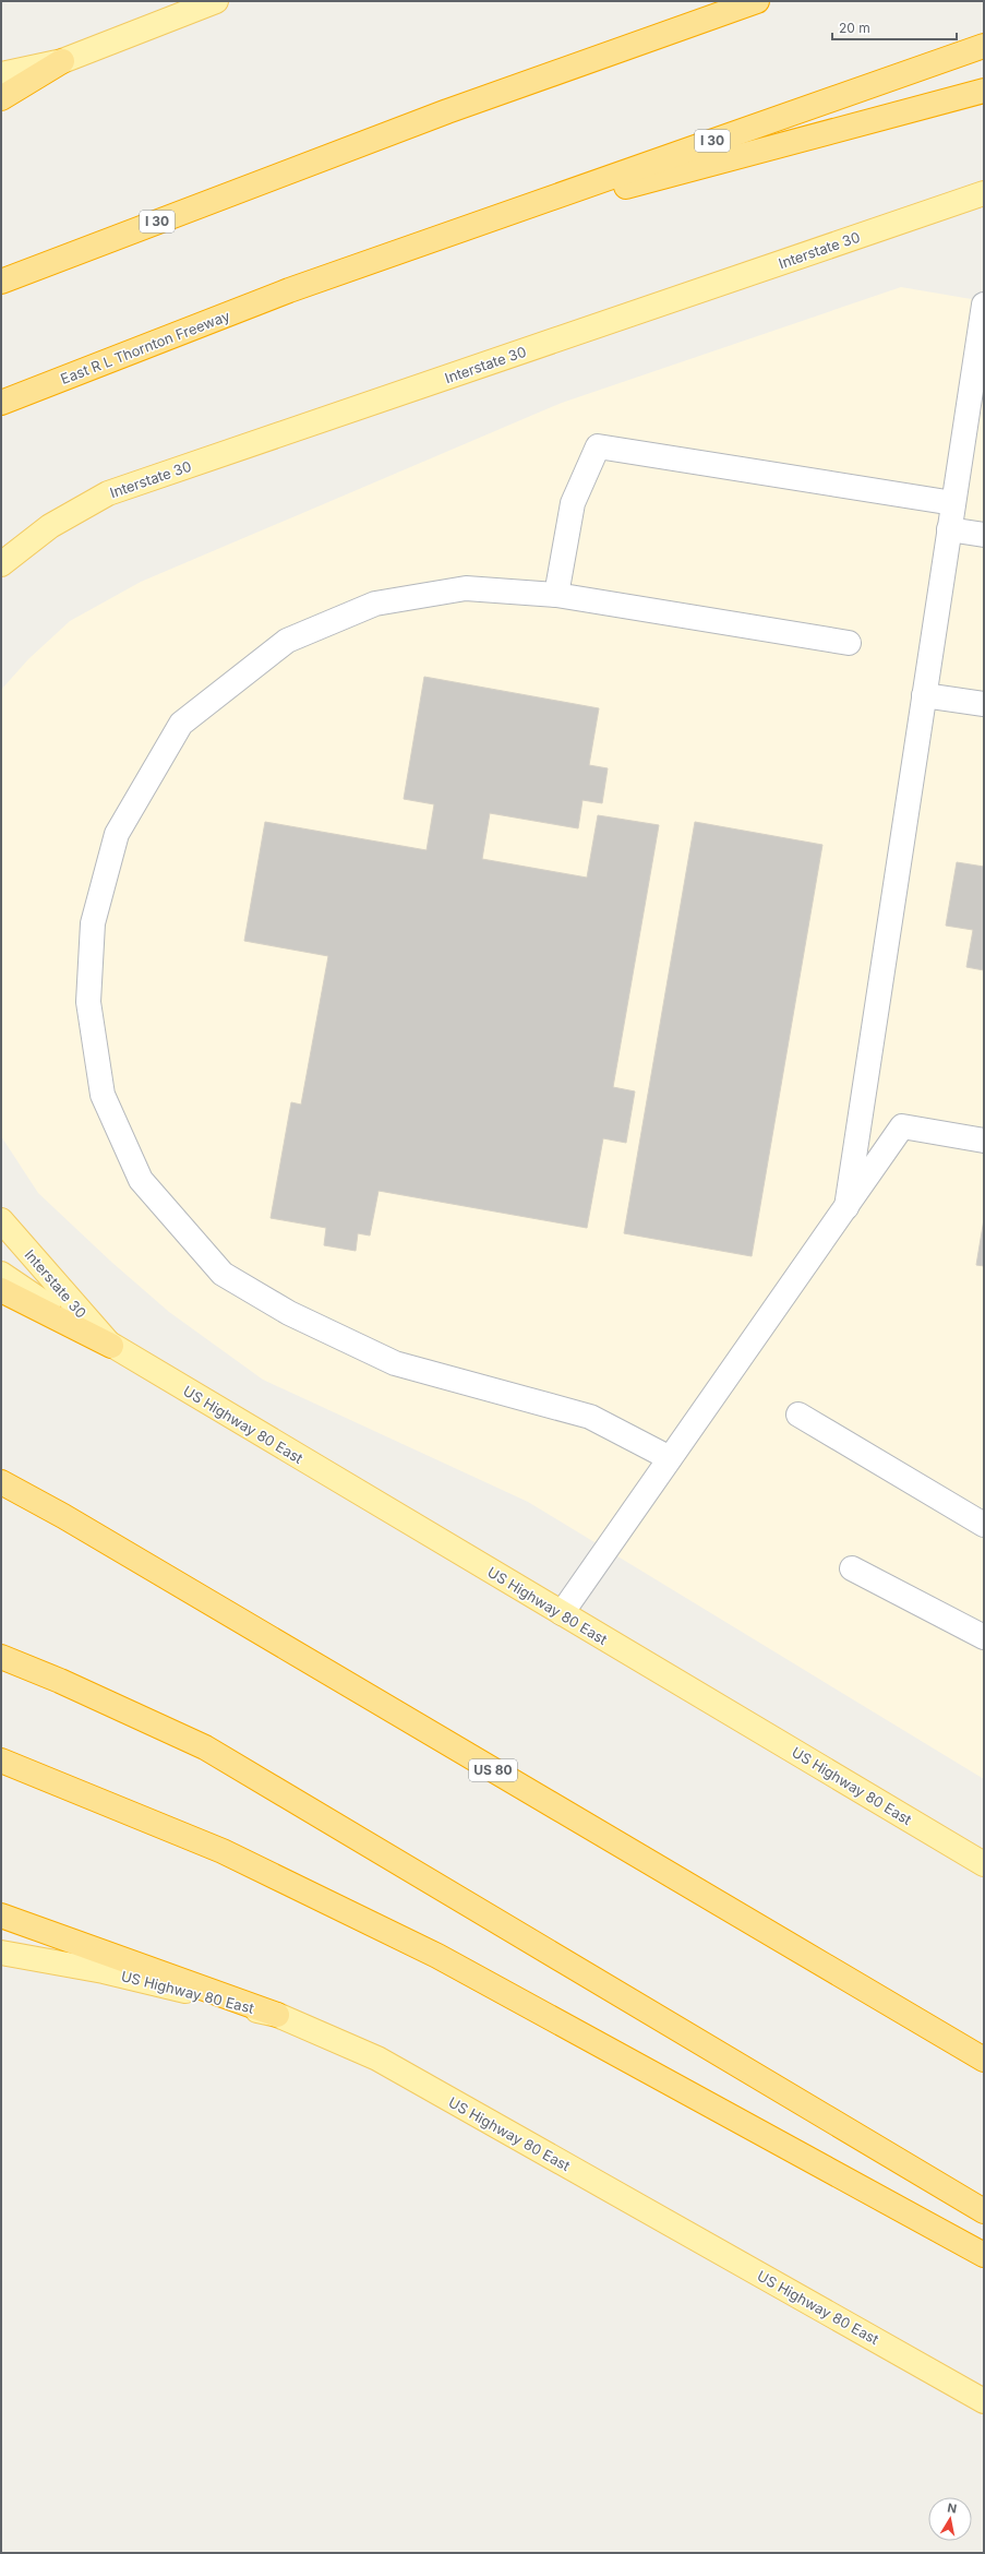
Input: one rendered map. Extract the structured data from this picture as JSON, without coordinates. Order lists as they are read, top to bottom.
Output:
{
  "streets": {
    "highway": ["I 30", "East R L Thornton Freeway", "US 80"],
    "main road": ["Interstate 30", "US Highway 80 East"]
  },
  "crossings": [
    ["I 30", "East R L Thornton Freeway"],
    ["Interstate 30", "US Highway 80 East"]
  ],
  "scale_bar": "20 m",
  "north": "top"
}
